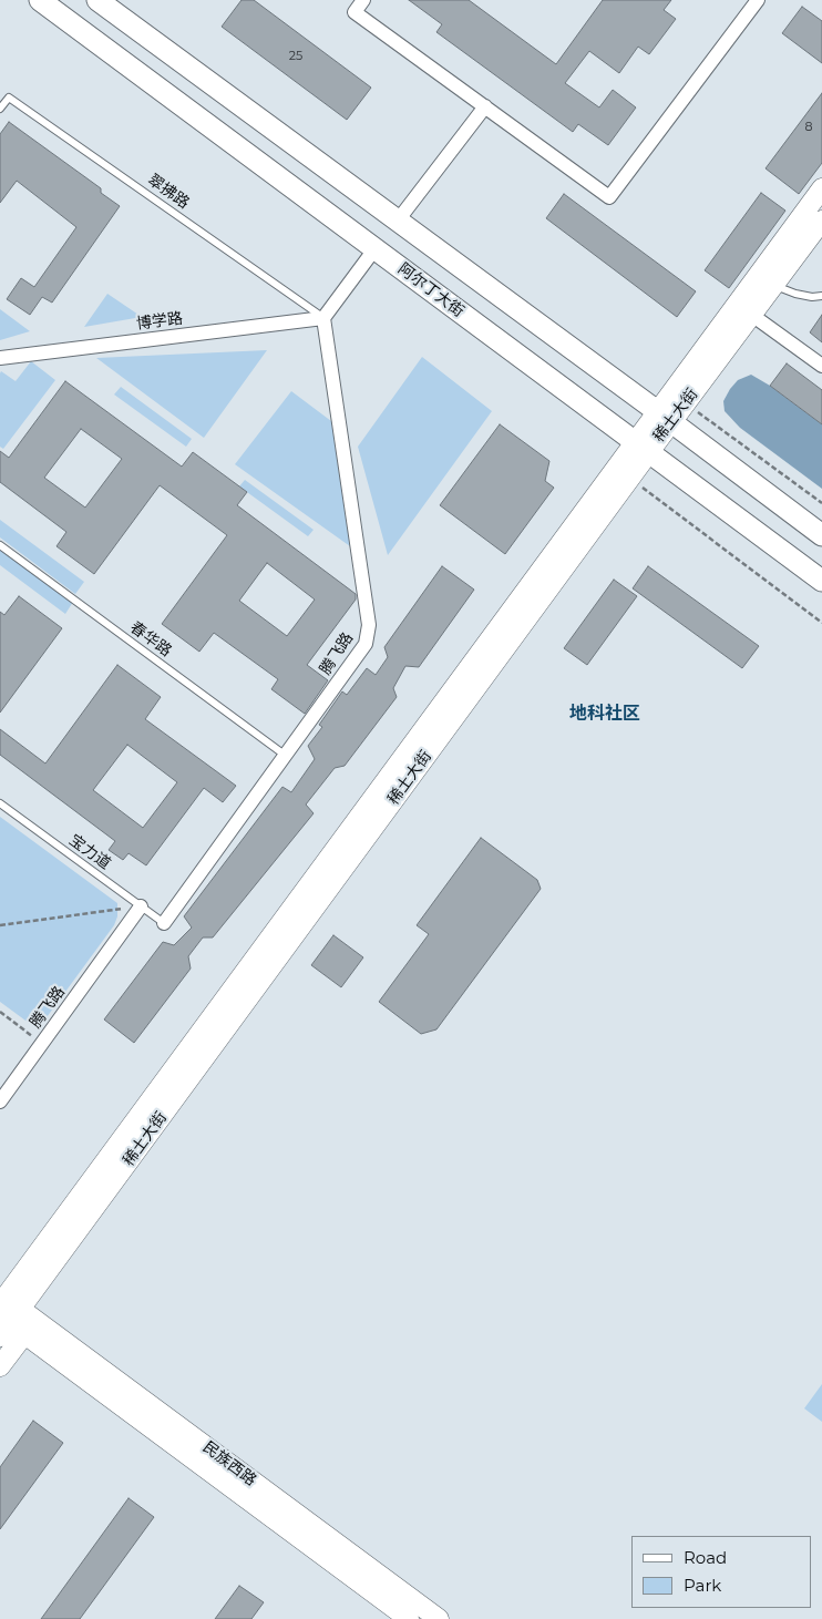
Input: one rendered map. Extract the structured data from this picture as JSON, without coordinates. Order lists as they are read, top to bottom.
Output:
{
  "streets": {
    "main road": ["阿尔丁大街", "稀土大街", "民族西路"],
    "street": ["博学路", "腾飞路"],
    "lane": ["翠拂路", "春华路", "宝力道"]
  },
  "crossings": [
    ["翠拂路", "博学路"],
    ["翠拂路", "腾飞路"],
    ["阿尔丁大街", "稀土大街"],
    ["博学路", "腾飞路"],
    ["稀土大街", "民族西路"],
    ["春华路", "腾飞路"],
    ["腾飞路", "宝力道"]
  ],
  "districts": ["地科社区"],
  "house_numbers": ["25", "8"],
  "legend": ["Road", "Park"]
}
